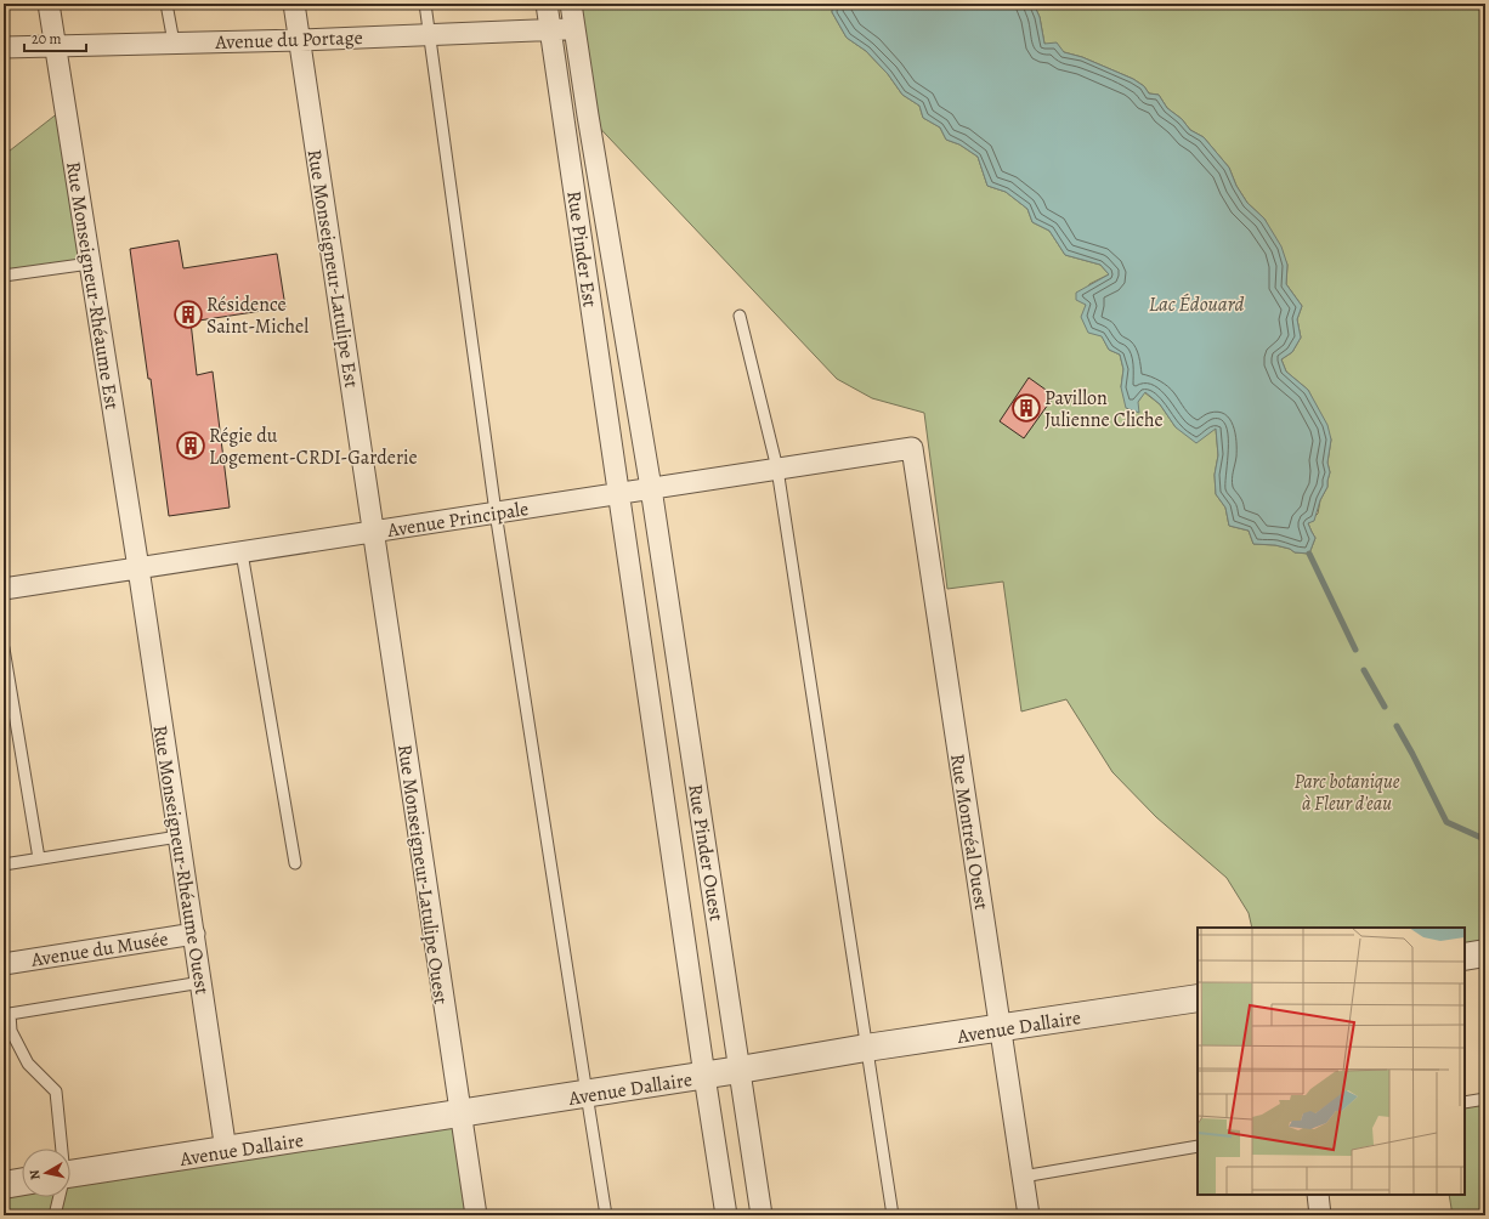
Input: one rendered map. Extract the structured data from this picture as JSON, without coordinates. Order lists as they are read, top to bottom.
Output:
{
  "streets": {
    "street": [
      "Avenue du Portage",
      "Rue Pinder Est",
      "Rue Monseigneur-Latulipe Est",
      "Rue Monseigneur-Rhéaume Est",
      "Avenue Principale",
      "Rue Montréal Ouest",
      "Rue Pinder Ouest",
      "Rue Monseigneur-Rhéaume Ouest",
      "Rue Monseigneur-Latulipe Ouest",
      "Avenue du Musée",
      "Avenue Dallaire"
    ]
  },
  "crossings": [
    ["Avenue du Portage", "Rue Pinder Est"],
    ["Avenue du Portage", "Rue Monseigneur-Latulipe Est"],
    ["Avenue du Portage", "Rue Monseigneur-Rhéaume Est"],
    ["Rue Pinder Est", "Avenue Principale"],
    ["Rue Pinder Est", "Rue Pinder Ouest"],
    ["Rue Monseigneur-Latulipe Est", "Avenue Principale"],
    ["Rue Monseigneur-Latulipe Est", "Rue Monseigneur-Latulipe Ouest"],
    ["Rue Monseigneur-Rhéaume Est", "Avenue Principale"],
    ["Rue Monseigneur-Rhéaume Est", "Rue Monseigneur-Rhéaume Ouest"],
    ["Avenue Principale", "Rue Montréal Ouest"],
    ["Avenue Principale", "Rue Pinder Ouest"],
    ["Avenue Principale", "Rue Monseigneur-Rhéaume Ouest"],
    ["Avenue Principale", "Rue Monseigneur-Latulipe Ouest"],
    ["Rue Montréal Ouest", "Avenue Dallaire"],
    ["Rue Pinder Ouest", "Avenue Dallaire"],
    ["Rue Monseigneur-Rhéaume Ouest", "Avenue du Musée"],
    ["Rue Monseigneur-Rhéaume Ouest", "Avenue Dallaire"],
    ["Rue Monseigneur-Latulipe Ouest", "Avenue Dallaire"]
  ],
  "water": ["Lac Édouard"],
  "parks": ["Parc botanique à Fleur d'eau"],
  "places": {
    "building": ["Résidence Saint-Michel", "Pavillon Julienne Cliche", "Régie du Logement-CRDI-Garderie"]
  },
  "scale_bar": "20 m",
  "north": "left"
}
